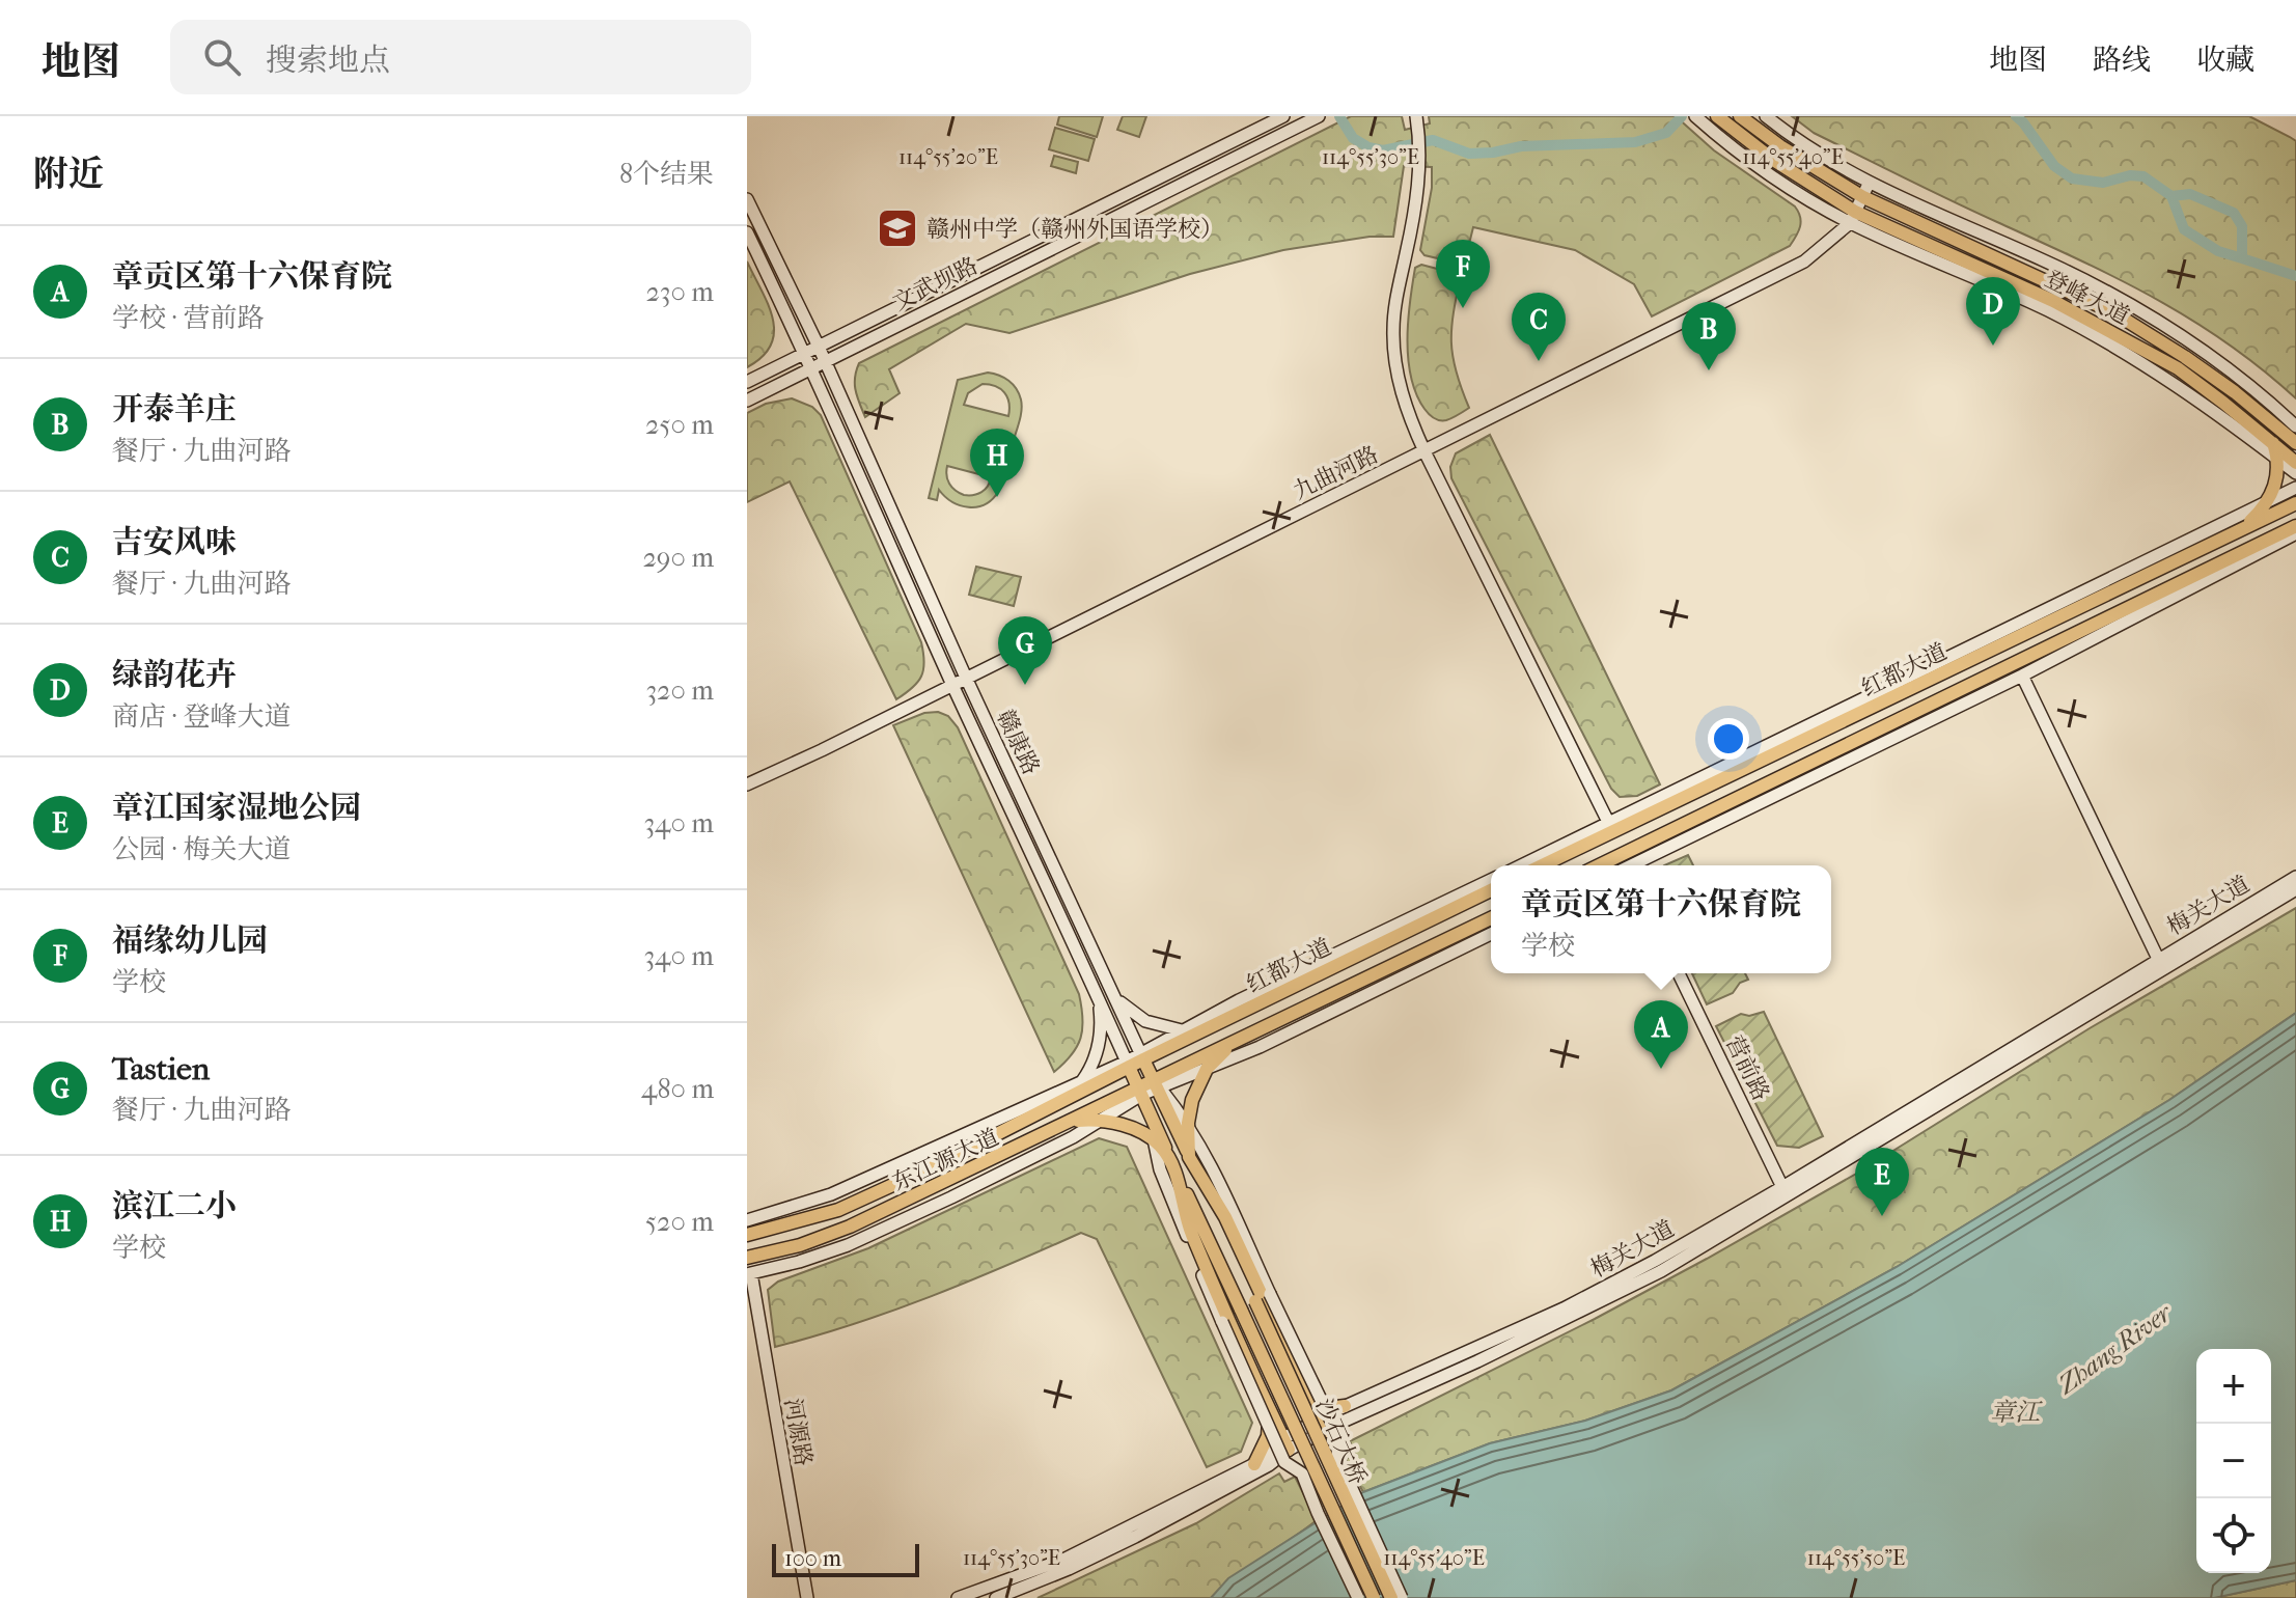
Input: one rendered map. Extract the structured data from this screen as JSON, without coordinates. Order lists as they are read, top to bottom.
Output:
{
  "streets": {
    "main road": [
      "登峰大道",
      "红都大道",
      "赣康路",
      "东江源大道",
      "沙石大桥"
    ],
    "street": [
      "文武坝路",
      "九曲河路",
      "梅关大道",
      "营前路",
      "河源路"
    ]
  },
  "crossings": [
    ["文武坝路", "赣康路"],
    ["登峰大道", "九曲河路"],
    ["九曲河路", "赣康路"],
    ["红都大道", "赣康路"],
    ["红都大道", "东江源大道"],
    ["赣康路", "东江源大道"],
    ["赣康路", "沙石大桥"],
    ["梅关大道", "营前路"]
  ],
  "water": ["Zhang River", "章江"],
  "places": {
    "school or university": ["赣州中学（赣州外国语学校）"]
  },
  "scale_bar": "100 m",
  "page": {
    "header": "地图",
    "search": "搜索地点",
    "nav": ["地图", "路线", "收藏"],
    "heading": ["附近", "8个结果"],
    "list": [
      {
        "mark": "A",
        "name": "章贡区第十六保育院",
        "note": "学校 · 营前路",
        "value": "230 m"
      },
      {
        "mark": "B",
        "name": "开泰羊庄",
        "note": "餐厅 · 九曲河路",
        "value": "250 m"
      },
      {
        "mark": "C",
        "name": "吉安风味",
        "note": "餐厅 · 九曲河路",
        "value": "290 m"
      },
      {
        "mark": "D",
        "name": "绿韵花卉",
        "note": "商店 · 登峰大道",
        "value": "320 m"
      },
      {
        "mark": "E",
        "name": "章江国家湿地公园",
        "note": "公园 · 梅关大道",
        "value": "340 m"
      },
      {
        "mark": "F",
        "name": "福缘幼儿园",
        "note": "学校",
        "value": "340 m"
      },
      {
        "mark": "G",
        "name": "Tastien",
        "note": "餐厅 · 九曲河路",
        "value": "480 m"
      },
      {
        "mark": "H",
        "name": "滨江二小",
        "note": "学校",
        "value": "520 m"
      }
    ],
    "pins": [
      "F",
      "D",
      "C",
      "B",
      "H",
      "G",
      "A",
      "E"
    ],
    "popup": ["章贡区第十六保育院", "学校"],
    "map_buttons": ["+", "−"],
    "scale": "100 m"
  },
  "coordinates": [
    "114°55'20\"E",
    "114°55'30\"E",
    "114°55'40\"E",
    "114°55'50\"E"
  ]
}
